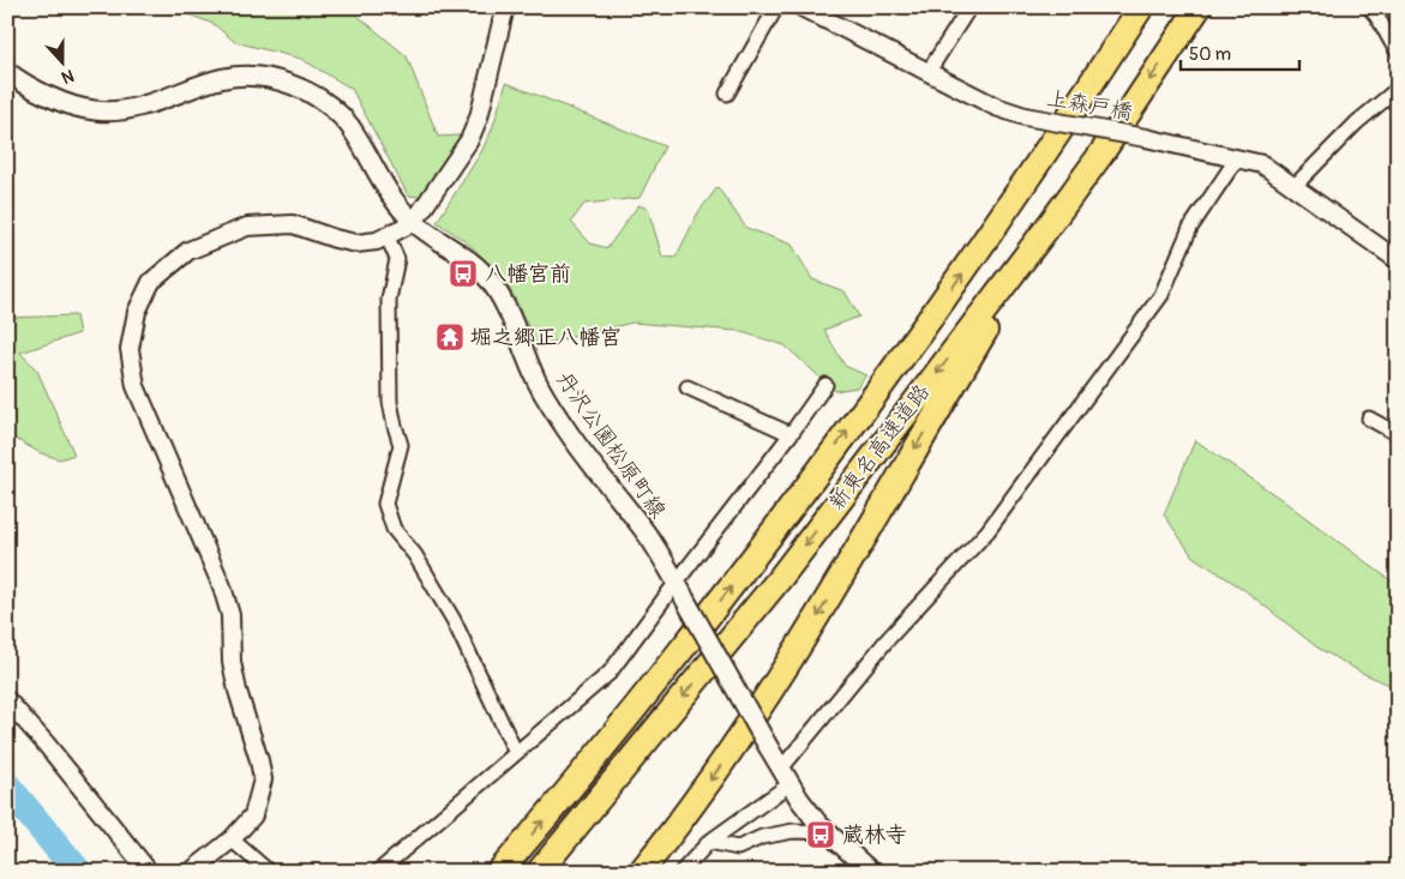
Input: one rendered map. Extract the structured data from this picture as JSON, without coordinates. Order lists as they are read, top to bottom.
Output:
{
  "streets": {
    "highway": ["新東名高速道路"],
    "main road": ["丹沢公園松原町線"],
    "street": ["上森戸橋"]
  },
  "places": {
    "bus stop": ["八幡宮前", "蔵林寺"],
    "temple": ["堀之郷正八幡宮"]
  },
  "scale_bar": "50 m",
  "north": "bottom"
}
